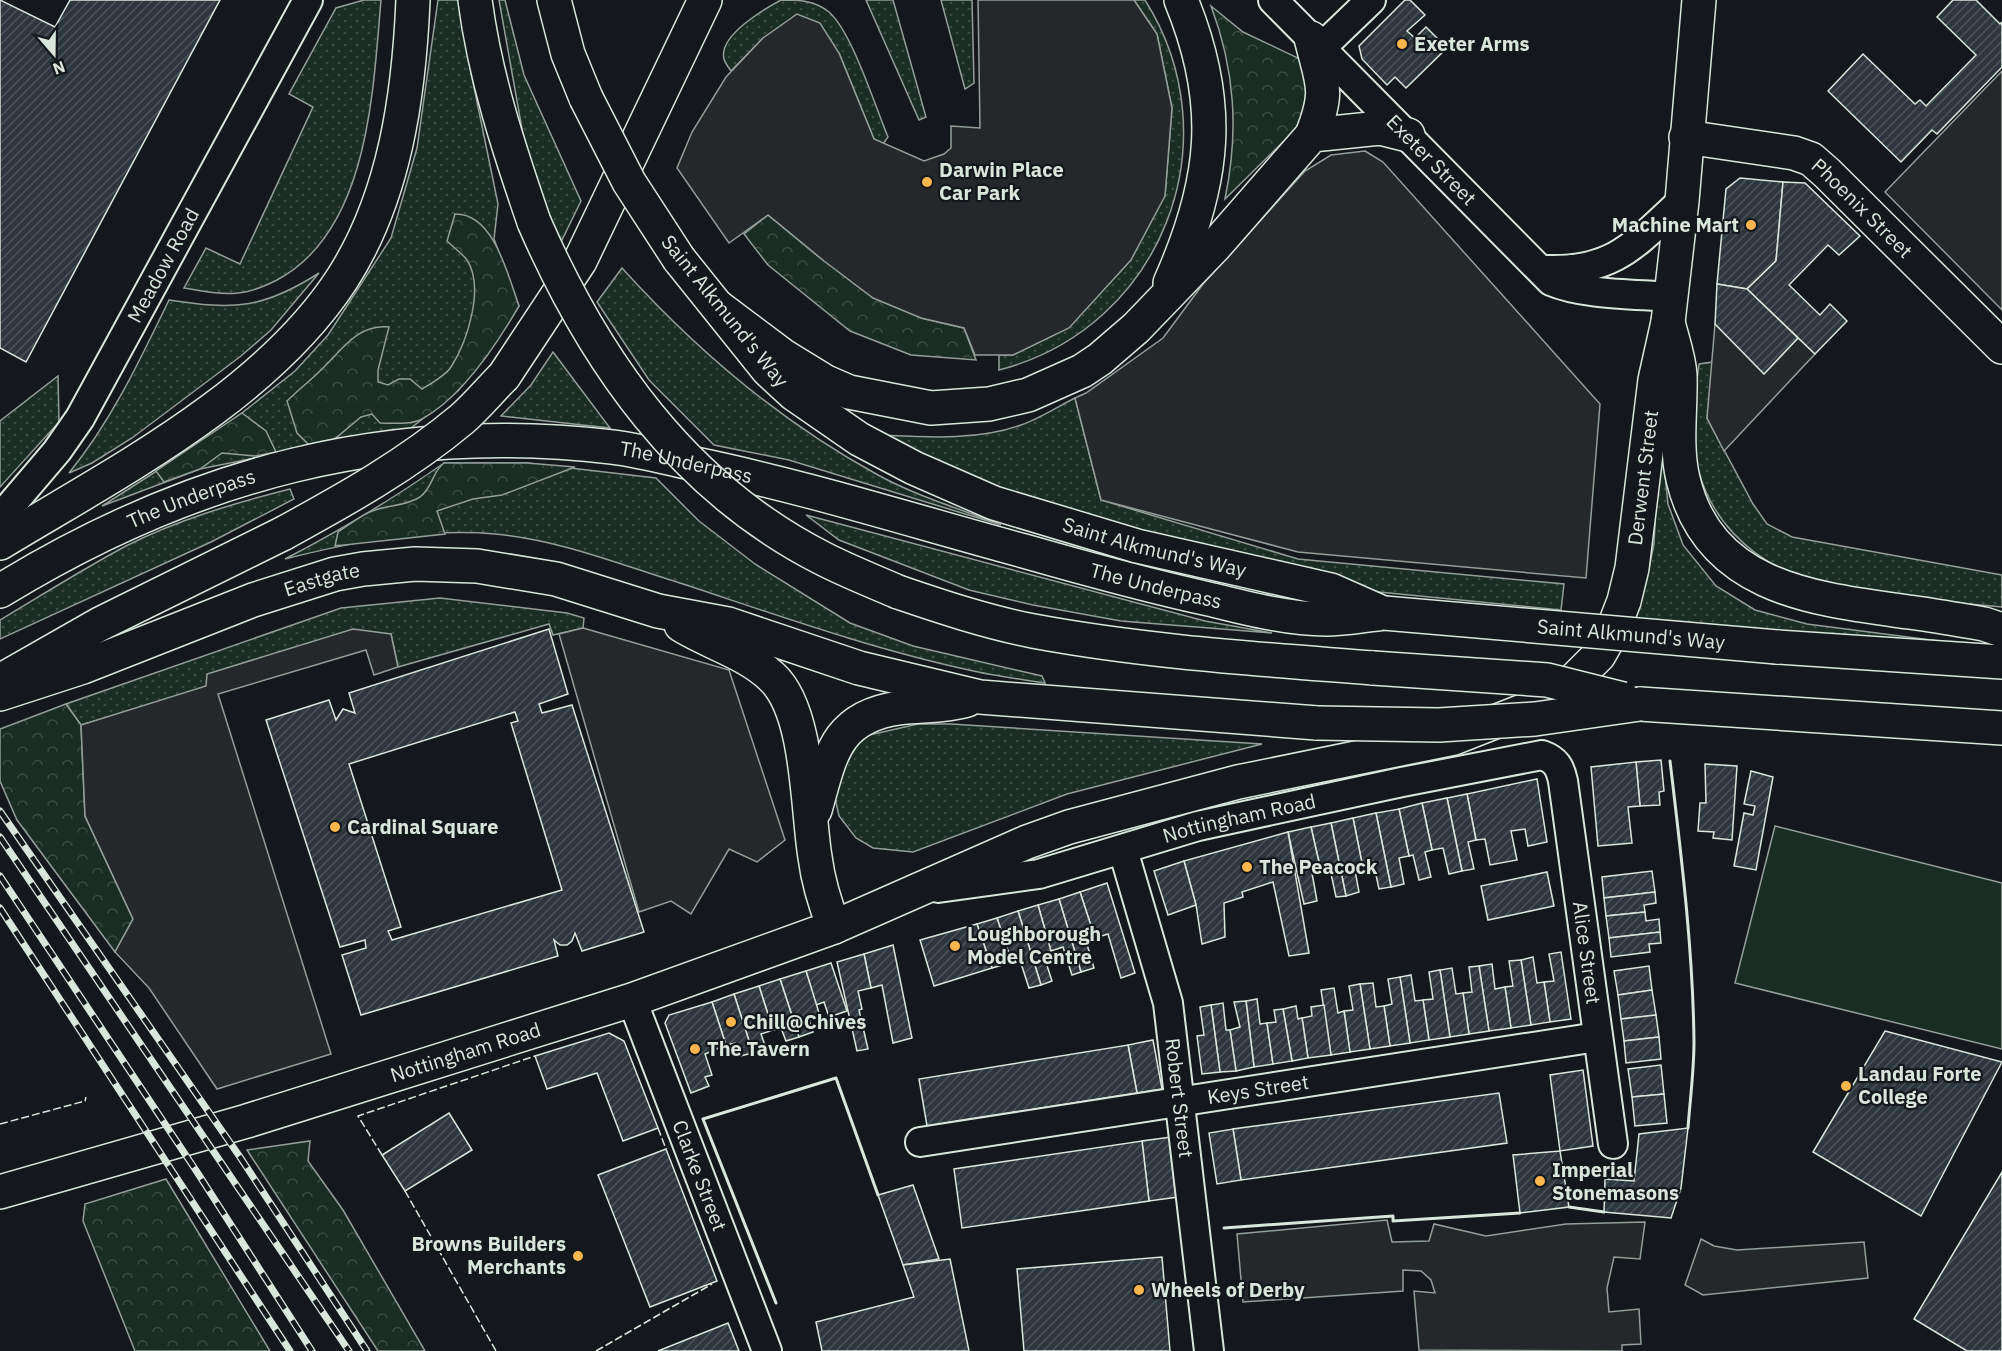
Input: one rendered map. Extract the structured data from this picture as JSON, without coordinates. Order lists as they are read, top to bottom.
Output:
{
  "streets": {
    "main road": [
      "Phoenix Street",
      "Saint Alkmund's Way",
      "The Underpass",
      "Derwent Street",
      "Eastgate",
      "Nottingham Road"
    ],
    "street": [
      "Exeter Street",
      "Meadow Road",
      "Alice Street",
      "Keys Street",
      "Robert Street",
      "Clarke Street"
    ]
  },
  "crossings": [
    ["Exeter Street", "Derwent Street"],
    ["Phoenix Street", "Derwent Street"],
    ["Saint Alkmund's Way", "The Underpass"],
    ["Derwent Street", "Nottingham Road"],
    ["Nottingham Road", "Alice Street"],
    ["Nottingham Road", "Robert Street"],
    ["Nottingham Road", "Clarke Street"],
    ["Alice Street", "Keys Street"],
    ["Keys Street", "Robert Street"]
  ],
  "places": [
    "Exeter Arms",
    "Darwin Place Car Park",
    "Machine Mart",
    "Cardinal Square",
    "The Peacock",
    "Loughborough Model Centre",
    "Chill@Chives",
    "The Tavern",
    "Landau Forte College",
    "Imperial Stonemasons",
    "Browns Builders Merchants",
    "Wheels of Derby"
  ],
  "north": "bottom"
}
